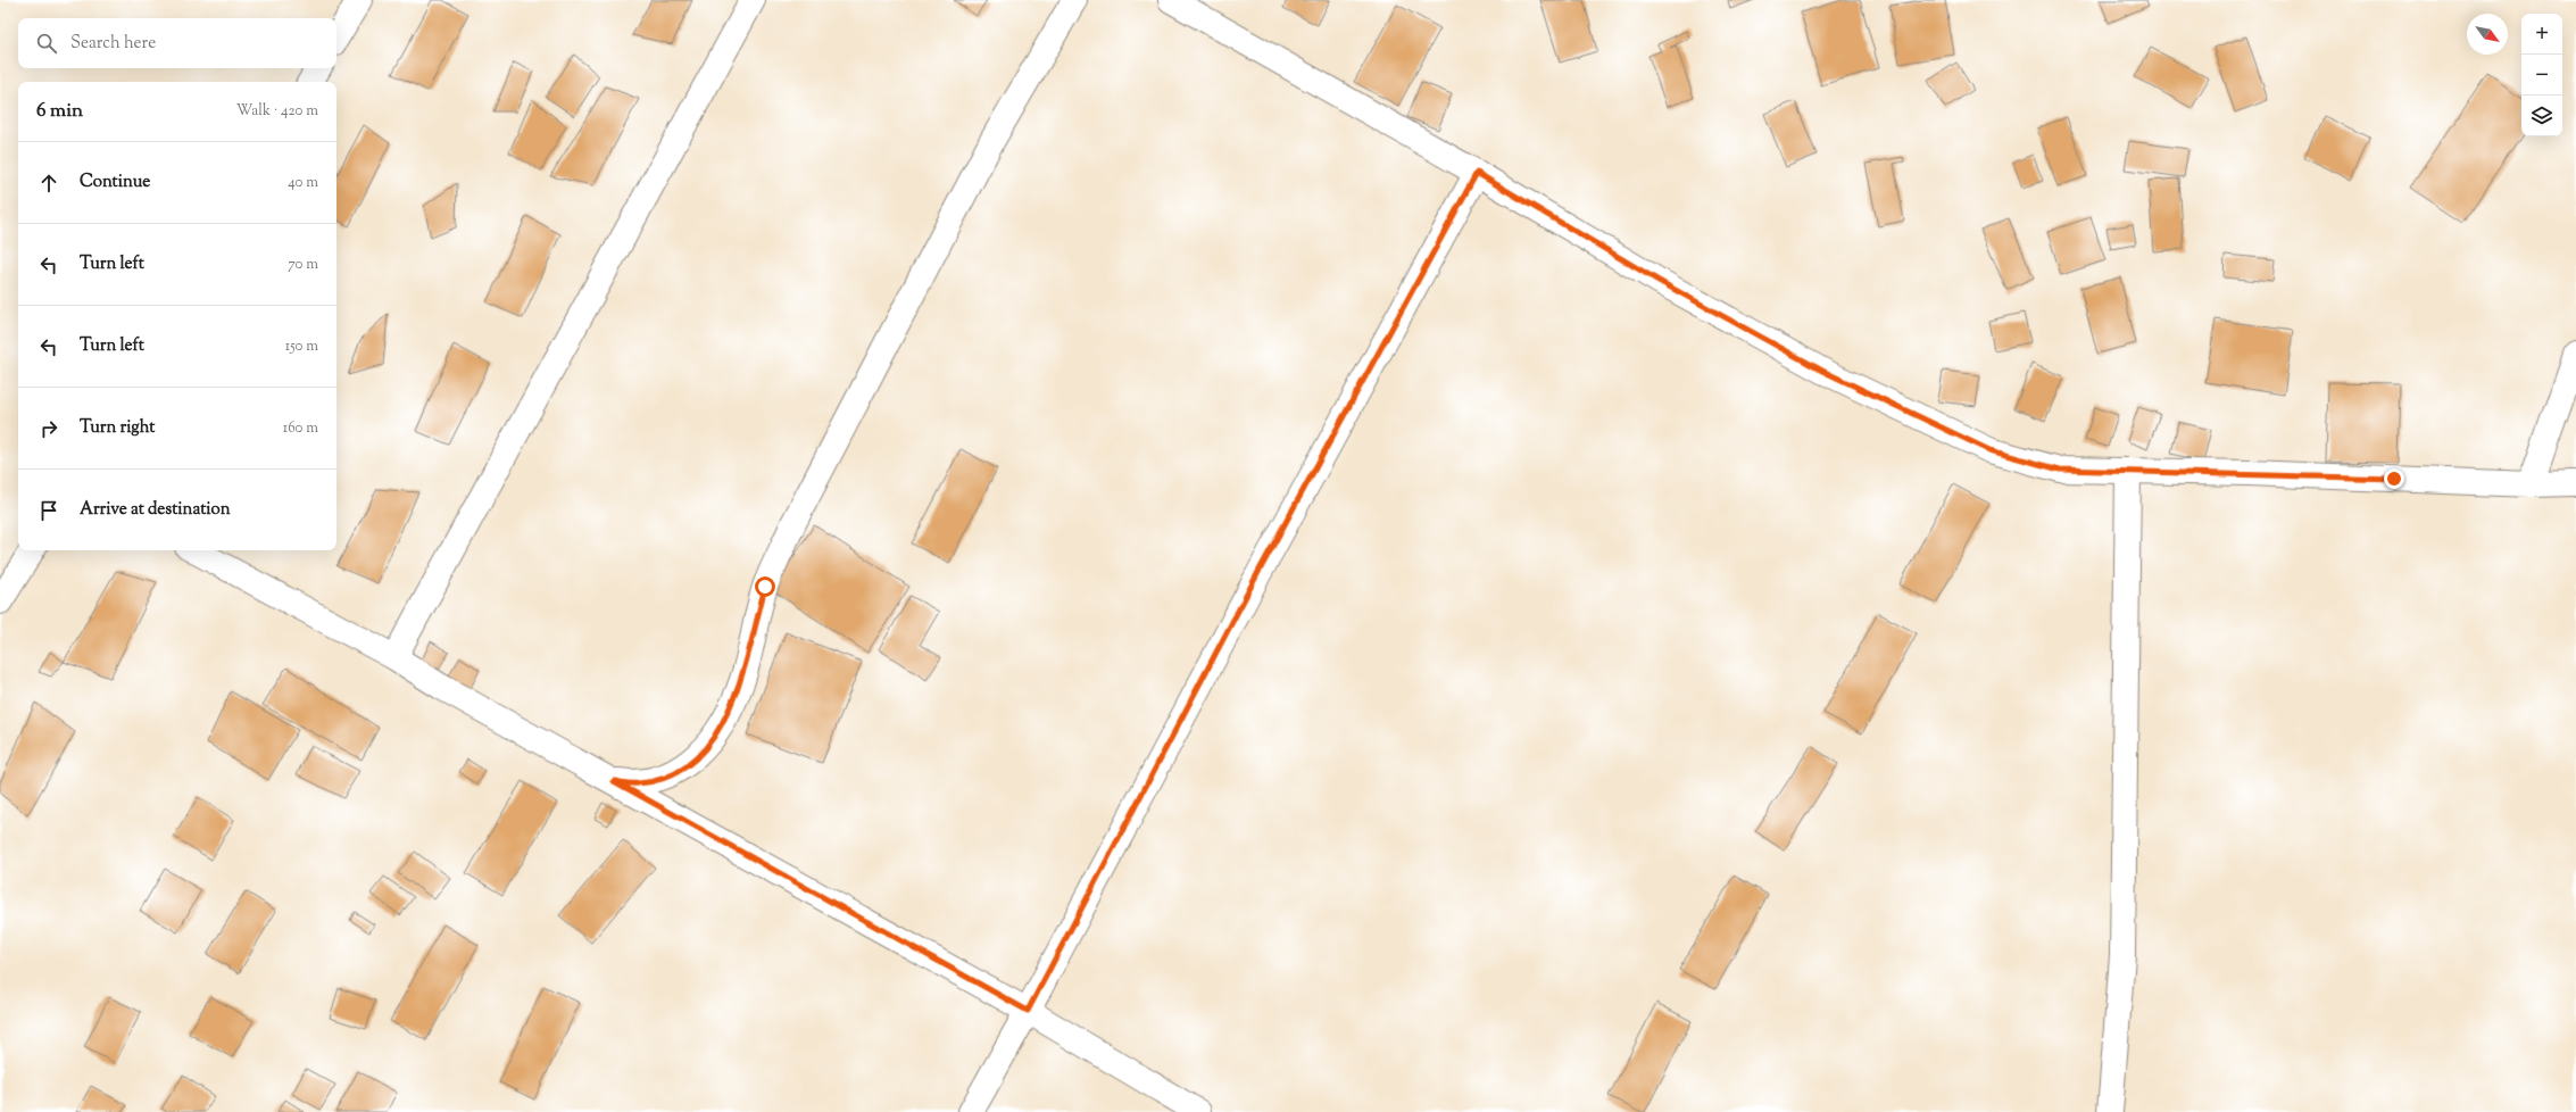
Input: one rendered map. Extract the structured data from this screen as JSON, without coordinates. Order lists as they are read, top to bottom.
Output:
{
  "north": "bottom right",
  "page": {
    "map_buttons": ["+", "−"],
    "search": "Search here",
    "heading": ["6 min", "Walk · 420 m"],
    "list": [
      ["Continue", "40 m"],
      ["Turn left", "70 m"],
      ["Turn left", "150 m"],
      ["Turn right", "160 m"],
      "Arrive at destination"
    ]
  }
}
